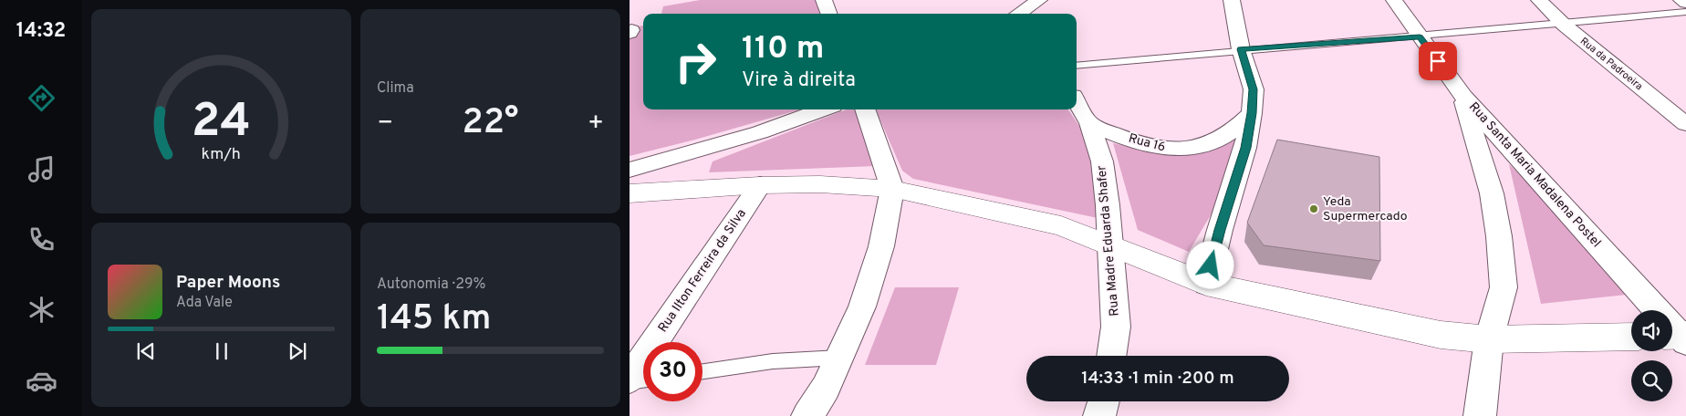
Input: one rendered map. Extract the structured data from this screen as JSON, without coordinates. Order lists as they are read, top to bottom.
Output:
{
  "streets": {
    "street": [
      "Rua da Padroeira",
      "Rua 16",
      "Rua Santa Maria Madalena Postel",
      "Rua Madre Eduarda Shafer",
      "Rua Ilton Ferreira da Silva"
    ]
  },
  "crossings": [
    ["Rua 16", "Rua Madre Eduarda Shafer"]
  ],
  "places": ["Yeda Supermercado"],
  "page": {
    "tabs": "14:32",
    "tile": [
      "Clima",
      ["Autonomia · 29%", "145 km"]
    ],
    "turn": ["110 m", "Vire à direita"],
    "heat": ["−", "22°", "+"],
    "song": ["Paper Moons", "Ada Vale"],
    "limit": "30",
    "trip": "14:33 · 1 min · 200 m",
    "gauge": ["24", "km/h"]
  }
}
